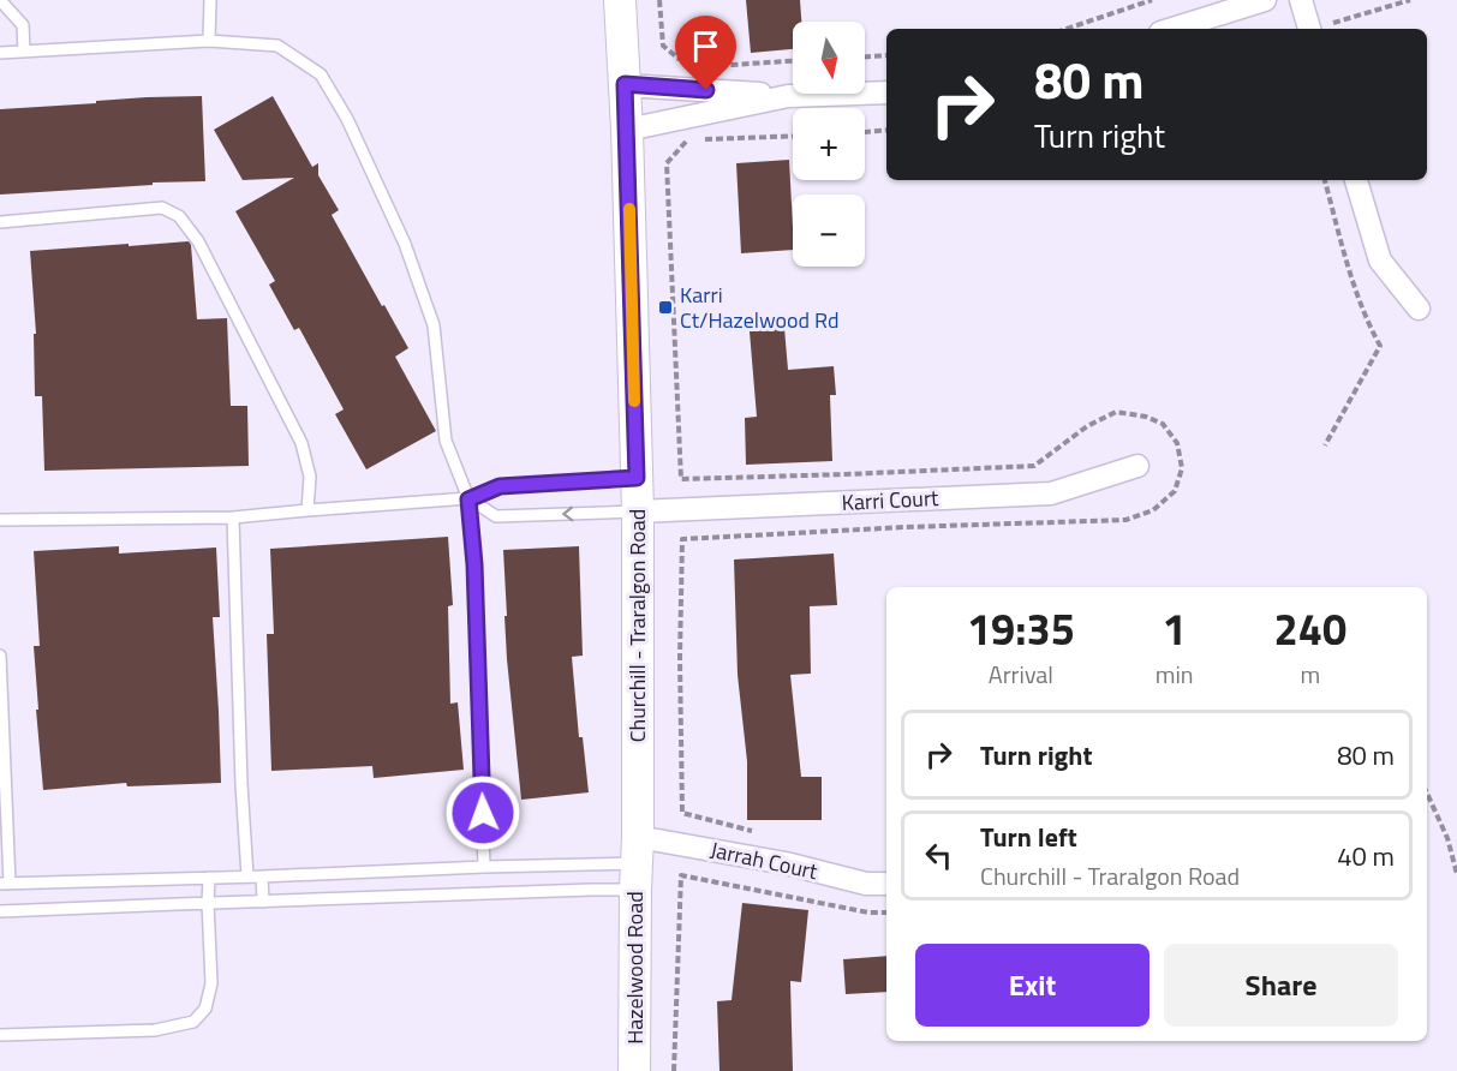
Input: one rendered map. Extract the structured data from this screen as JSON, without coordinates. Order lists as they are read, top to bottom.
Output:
{
  "streets": {
    "main road": ["Churchill - Traralgon Road", "Hazelwood Road"],
    "street": ["Karri Court", "Jarrah Court"]
  },
  "crossings": [
    ["Karri Court", "Churchill - Traralgon Road"],
    ["Churchill - Traralgon Road", "Jarrah Court"],
    ["Churchill - Traralgon Road", "Hazelwood Road"],
    ["Jarrah Court", "Hazelwood Road"]
  ],
  "places": {
    "transit": ["Karri Ct/Hazelwood Rd"]
  },
  "north": "bottom",
  "page": {
    "map_buttons": ["+", "−"],
    "turn": ["80 m", "Turn right"],
    "eta": [
      "19:35",
      "Arrival",
      "1",
      "min",
      "240",
      "m"
    ],
    "list": [
      {
        "name": "Turn right",
        "value": "80 m"
      },
      {
        "name": "Turn left",
        "note": "Churchill - Traralgon Road",
        "value": "40 m"
      }
    ],
    "buttons": ["Exit", "Share"]
  }
}
